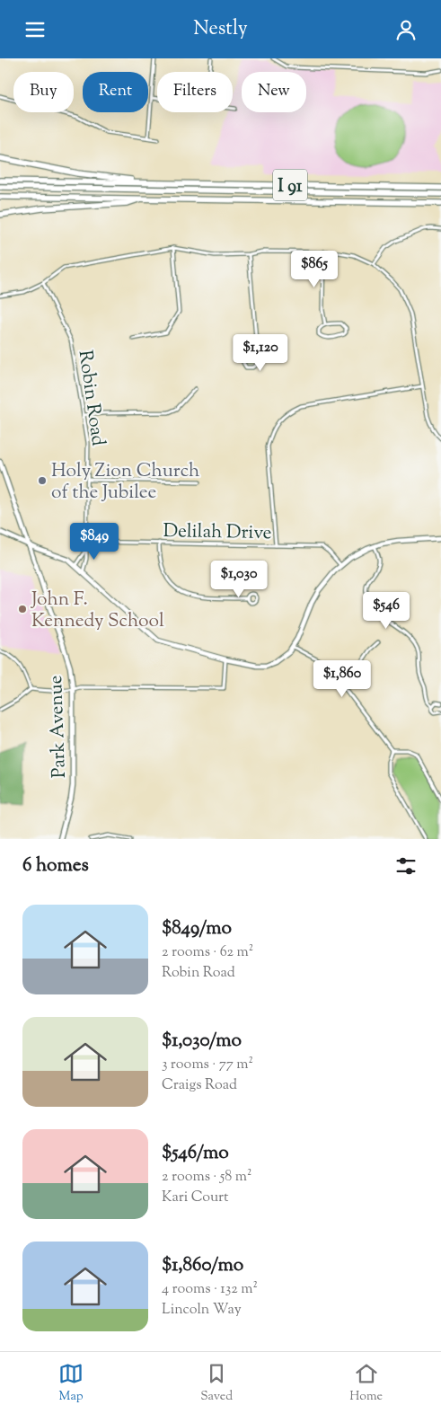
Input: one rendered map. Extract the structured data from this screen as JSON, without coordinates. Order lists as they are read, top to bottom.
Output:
{
  "streets": {
    "highway": ["I 91"],
    "street": ["Robin Road", "Delilah Drive", "Park Avenue"]
  },
  "crossings": [
    ["Robin Road", "Delilah Drive"]
  ],
  "places": ["Holy Zion Church of the Jubilee", "John F. Kennedy School"],
  "page": {
    "header": "Nestly",
    "chip": [
      "Buy",
      "Rent",
      "Filters",
      "New"
    ],
    "price": [
      "$865",
      "$1,120",
      "$849",
      "$1,030",
      "$546",
      "$1,860"
    ],
    "heading": "6 homes",
    "list": [
      {
        "name": "$849/mo",
        "note": "2 rooms · 62 m² · Robin Road"
      },
      {
        "name": "$1,030/mo",
        "note": "3 rooms · 77 m² · Craigs Road"
      },
      {
        "name": "$546/mo",
        "note": "2 rooms · 58 m² · Kari Court"
      },
      {
        "name": "$1,860/mo",
        "note": "4 rooms · 132 m² · Lincoln Way"
      }
    ],
    "tabs": ["Map", "Saved", "Home"]
  }
}
